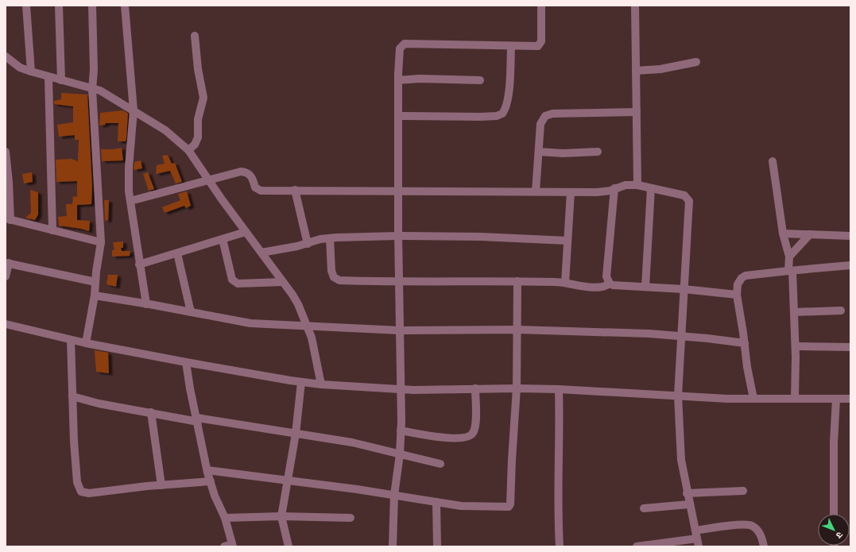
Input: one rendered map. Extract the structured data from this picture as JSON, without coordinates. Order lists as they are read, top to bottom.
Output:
{
  "north": "bottom right"
}
